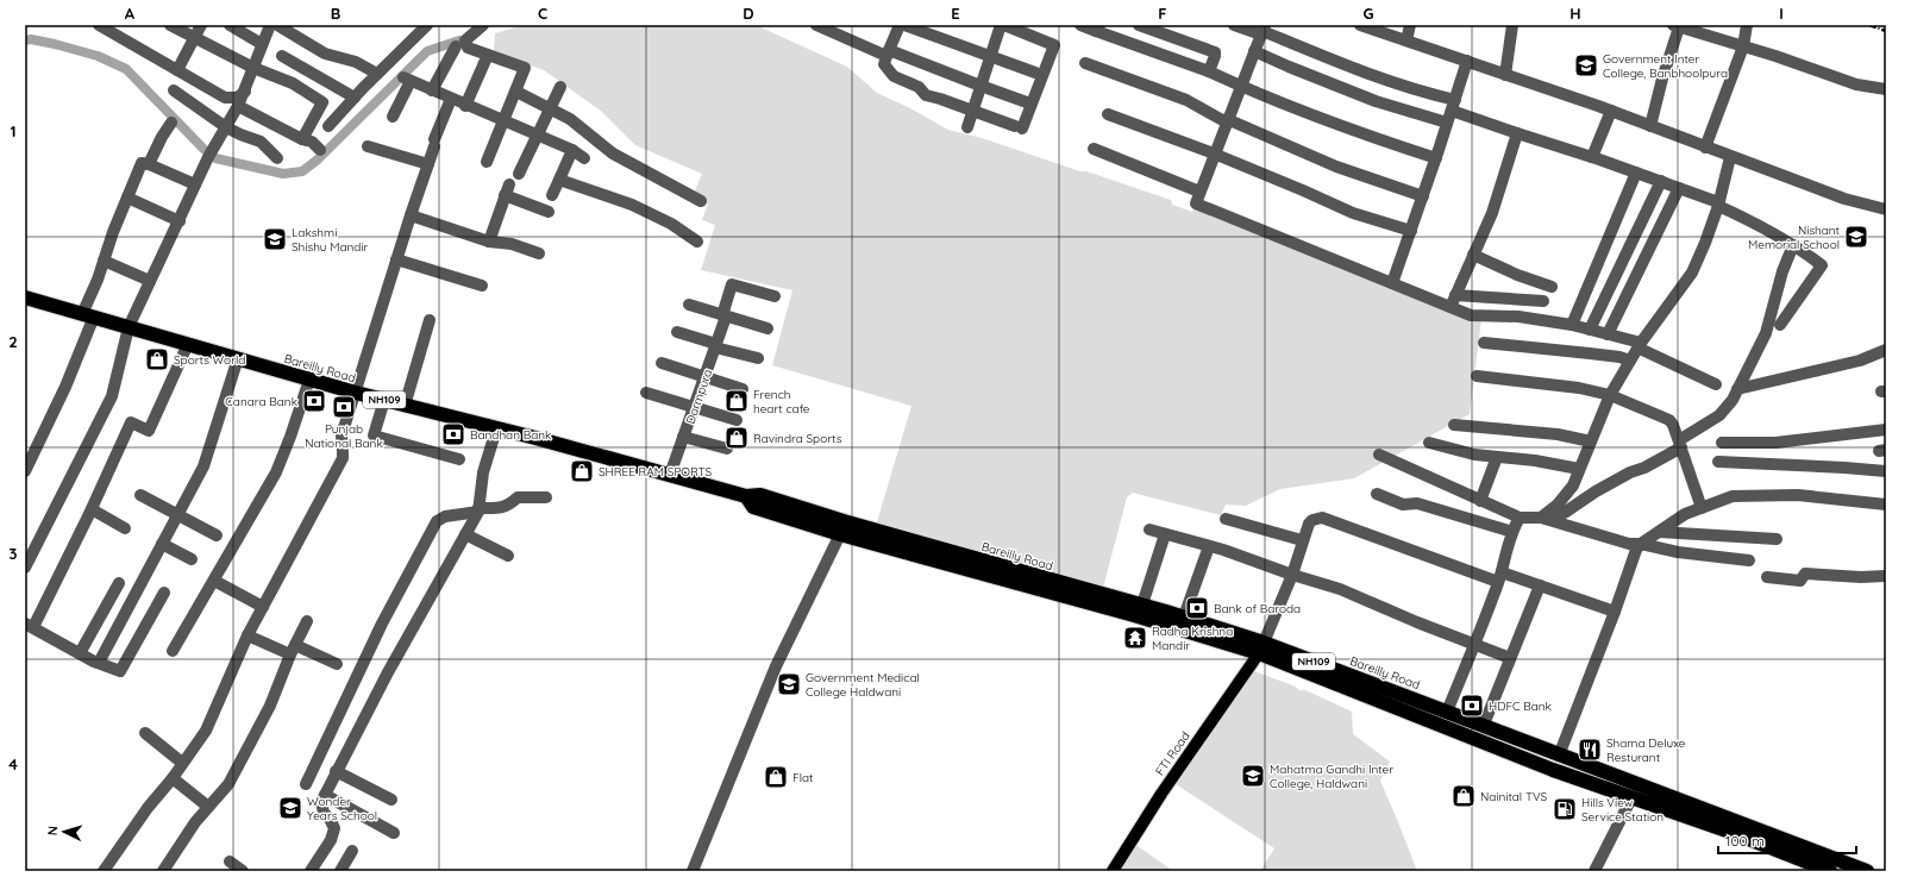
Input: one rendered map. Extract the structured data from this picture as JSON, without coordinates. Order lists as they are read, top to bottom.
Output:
{
  "streets": {
    "highway": ["Bareilly Road", "NH109"],
    "main road": ["FTI Road"],
    "street": ["Darmpura"]
  },
  "crossings": [
    ["Bareilly Road", "Darmpura"],
    ["Bareilly Road", "FTI Road"]
  ],
  "places": {
    "school or university": [
      "Government Inter College, Banbhoolpura",
      "Nishant Memorial School",
      "Lakshmi Shishu Mandir",
      "Government Medical College Haldwani",
      "Mahatma Gandhi Inter College, Haldwani",
      "Wonder Years School"
    ],
    "shop": [
      "Sports World",
      "French heart cafe",
      "Ravindra Sports",
      "SHREE RAM SPORTS",
      "Flat",
      "Nainital TVS"
    ],
    "bank": [
      "Canara Bank",
      "Punjab National Bank",
      "Bandhan Bank",
      "Bank of Baroda",
      "HDFC Bank"
    ],
    "temple": ["Radha Krishna Mandir"],
    "restaurant": ["Shama Deluxe Resturant"],
    "fuel station": ["Hills View Service Station"]
  },
  "scale_bar": "100 m",
  "north": "left",
  "grid": {
    "columns": [
      "A",
      "B",
      "C",
      "D",
      "E",
      "F",
      "G",
      "H",
      "I"
    ],
    "rows": [
      "1",
      "2",
      "3",
      "4"
    ]
  }
}
